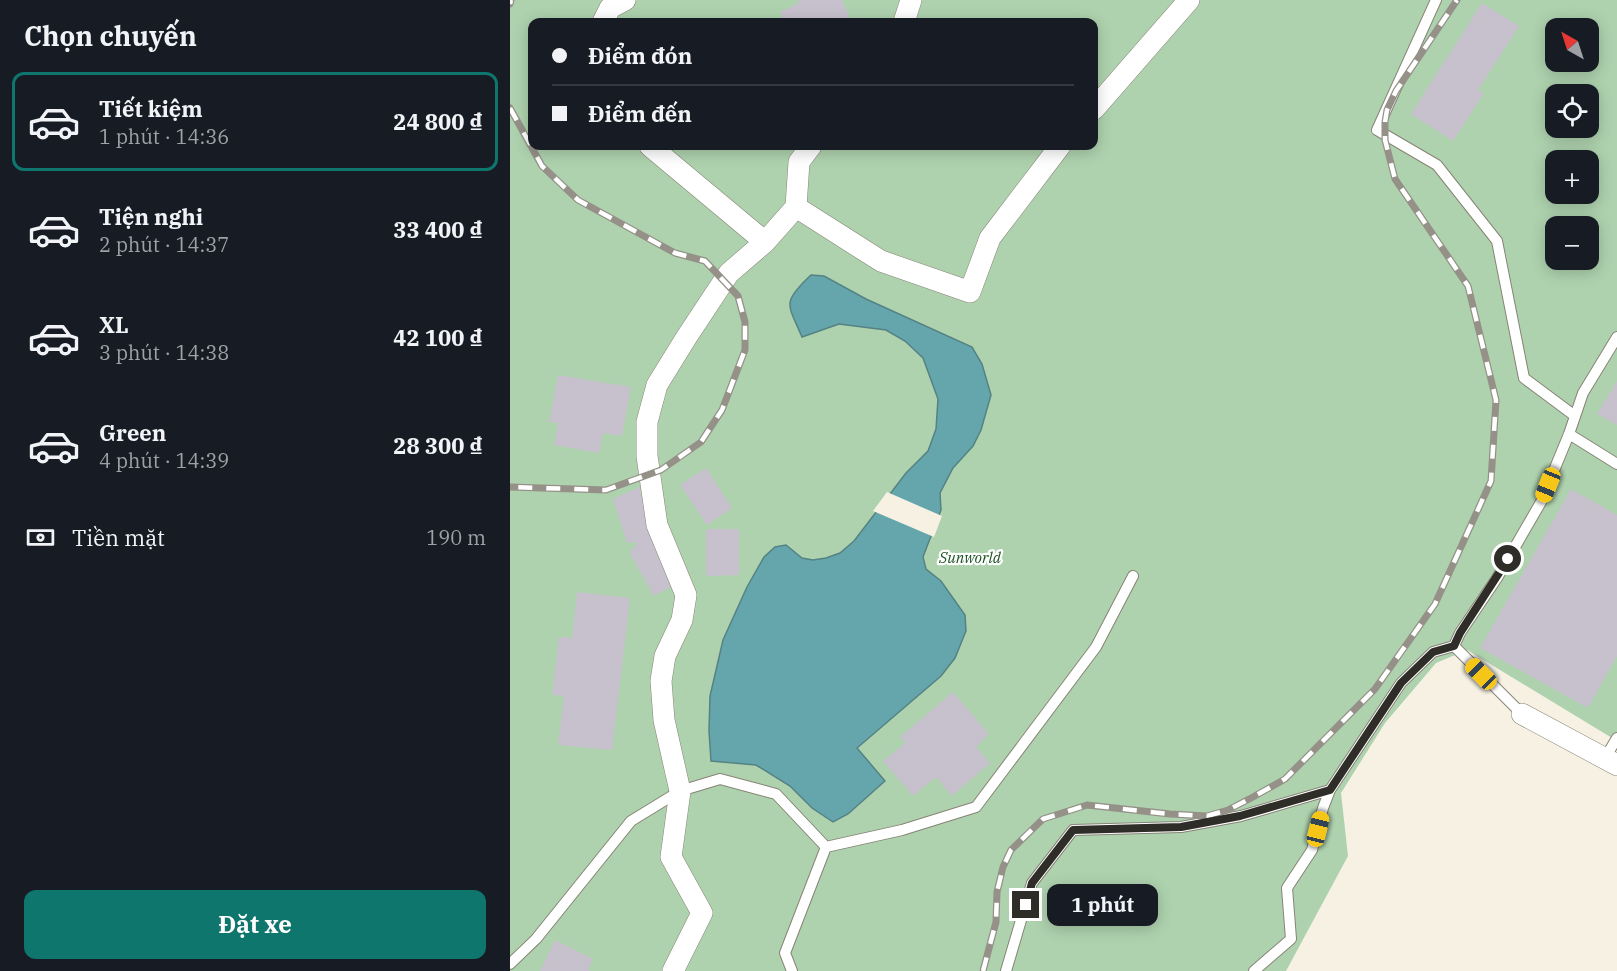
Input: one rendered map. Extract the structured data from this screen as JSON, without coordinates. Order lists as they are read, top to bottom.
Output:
{
  "parks": ["Sunworld"],
  "north": "top left",
  "page": {
    "heading": "Chọn chuyến",
    "map_buttons": ["+", "−"],
    "banner": ["Điểm đón", "Điểm đến"],
    "list": [
      {
        "name": "Tiết kiệm",
        "note": "1 phút · 14:36",
        "value": "24 800 ₫"
      },
      {
        "name": "Tiện nghi",
        "note": "2 phút · 14:37",
        "value": "33 400 ₫"
      },
      {
        "name": "XL",
        "note": "3 phút · 14:38",
        "value": "42 100 ₫"
      },
      {
        "name": "Green",
        "note": "4 phút · 14:39",
        "value": "28 300 ₫"
      }
    ],
    "pay": ["Tiền mặt", "190 m"],
    "buttons": "Đặt xe",
    "bubble": "1 phút"
  }
}
